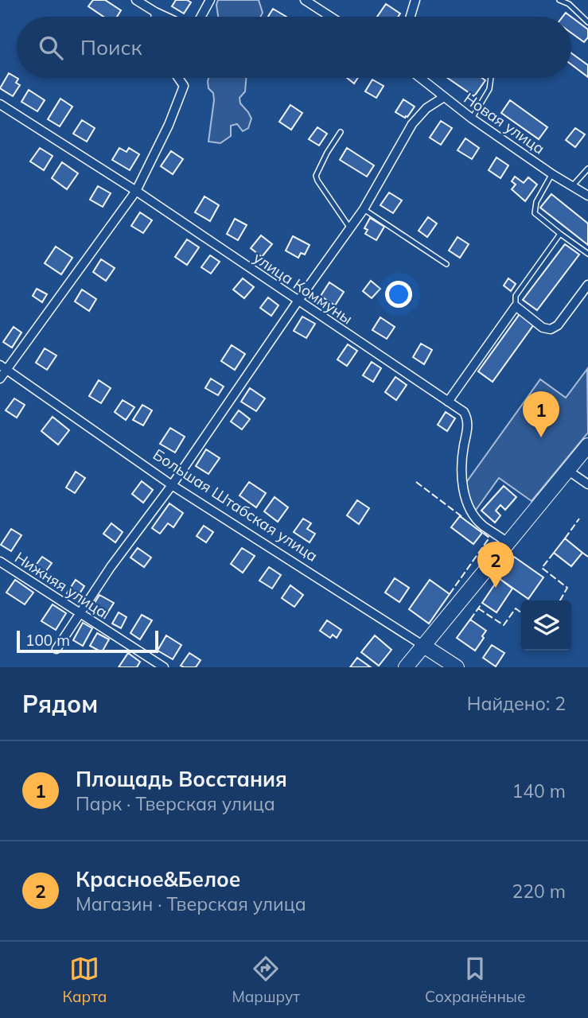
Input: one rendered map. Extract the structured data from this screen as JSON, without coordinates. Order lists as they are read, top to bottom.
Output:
{
  "streets": {
    "main road": ["Большая Штабская улица"],
    "street": ["Новая улица", "улица Коммуны", "Нижняя улица"]
  },
  "scale_bar": "100 m",
  "page": {
    "search": "Поиск",
    "pins": ["1", "2"],
    "scale": "100 m",
    "heading": ["Рядом", "Найдено: 2"],
    "list": [
      {
        "mark": "1",
        "name": "Площадь Восстания",
        "note": "Парк · Тверская улица",
        "value": "140 m"
      },
      {
        "mark": "2",
        "name": "Красное&Белое",
        "note": "Магазин · Тверская улица",
        "value": "220 m"
      }
    ],
    "nav": ["Карта", "Маршрут", "Сохранённые"]
  }
}
